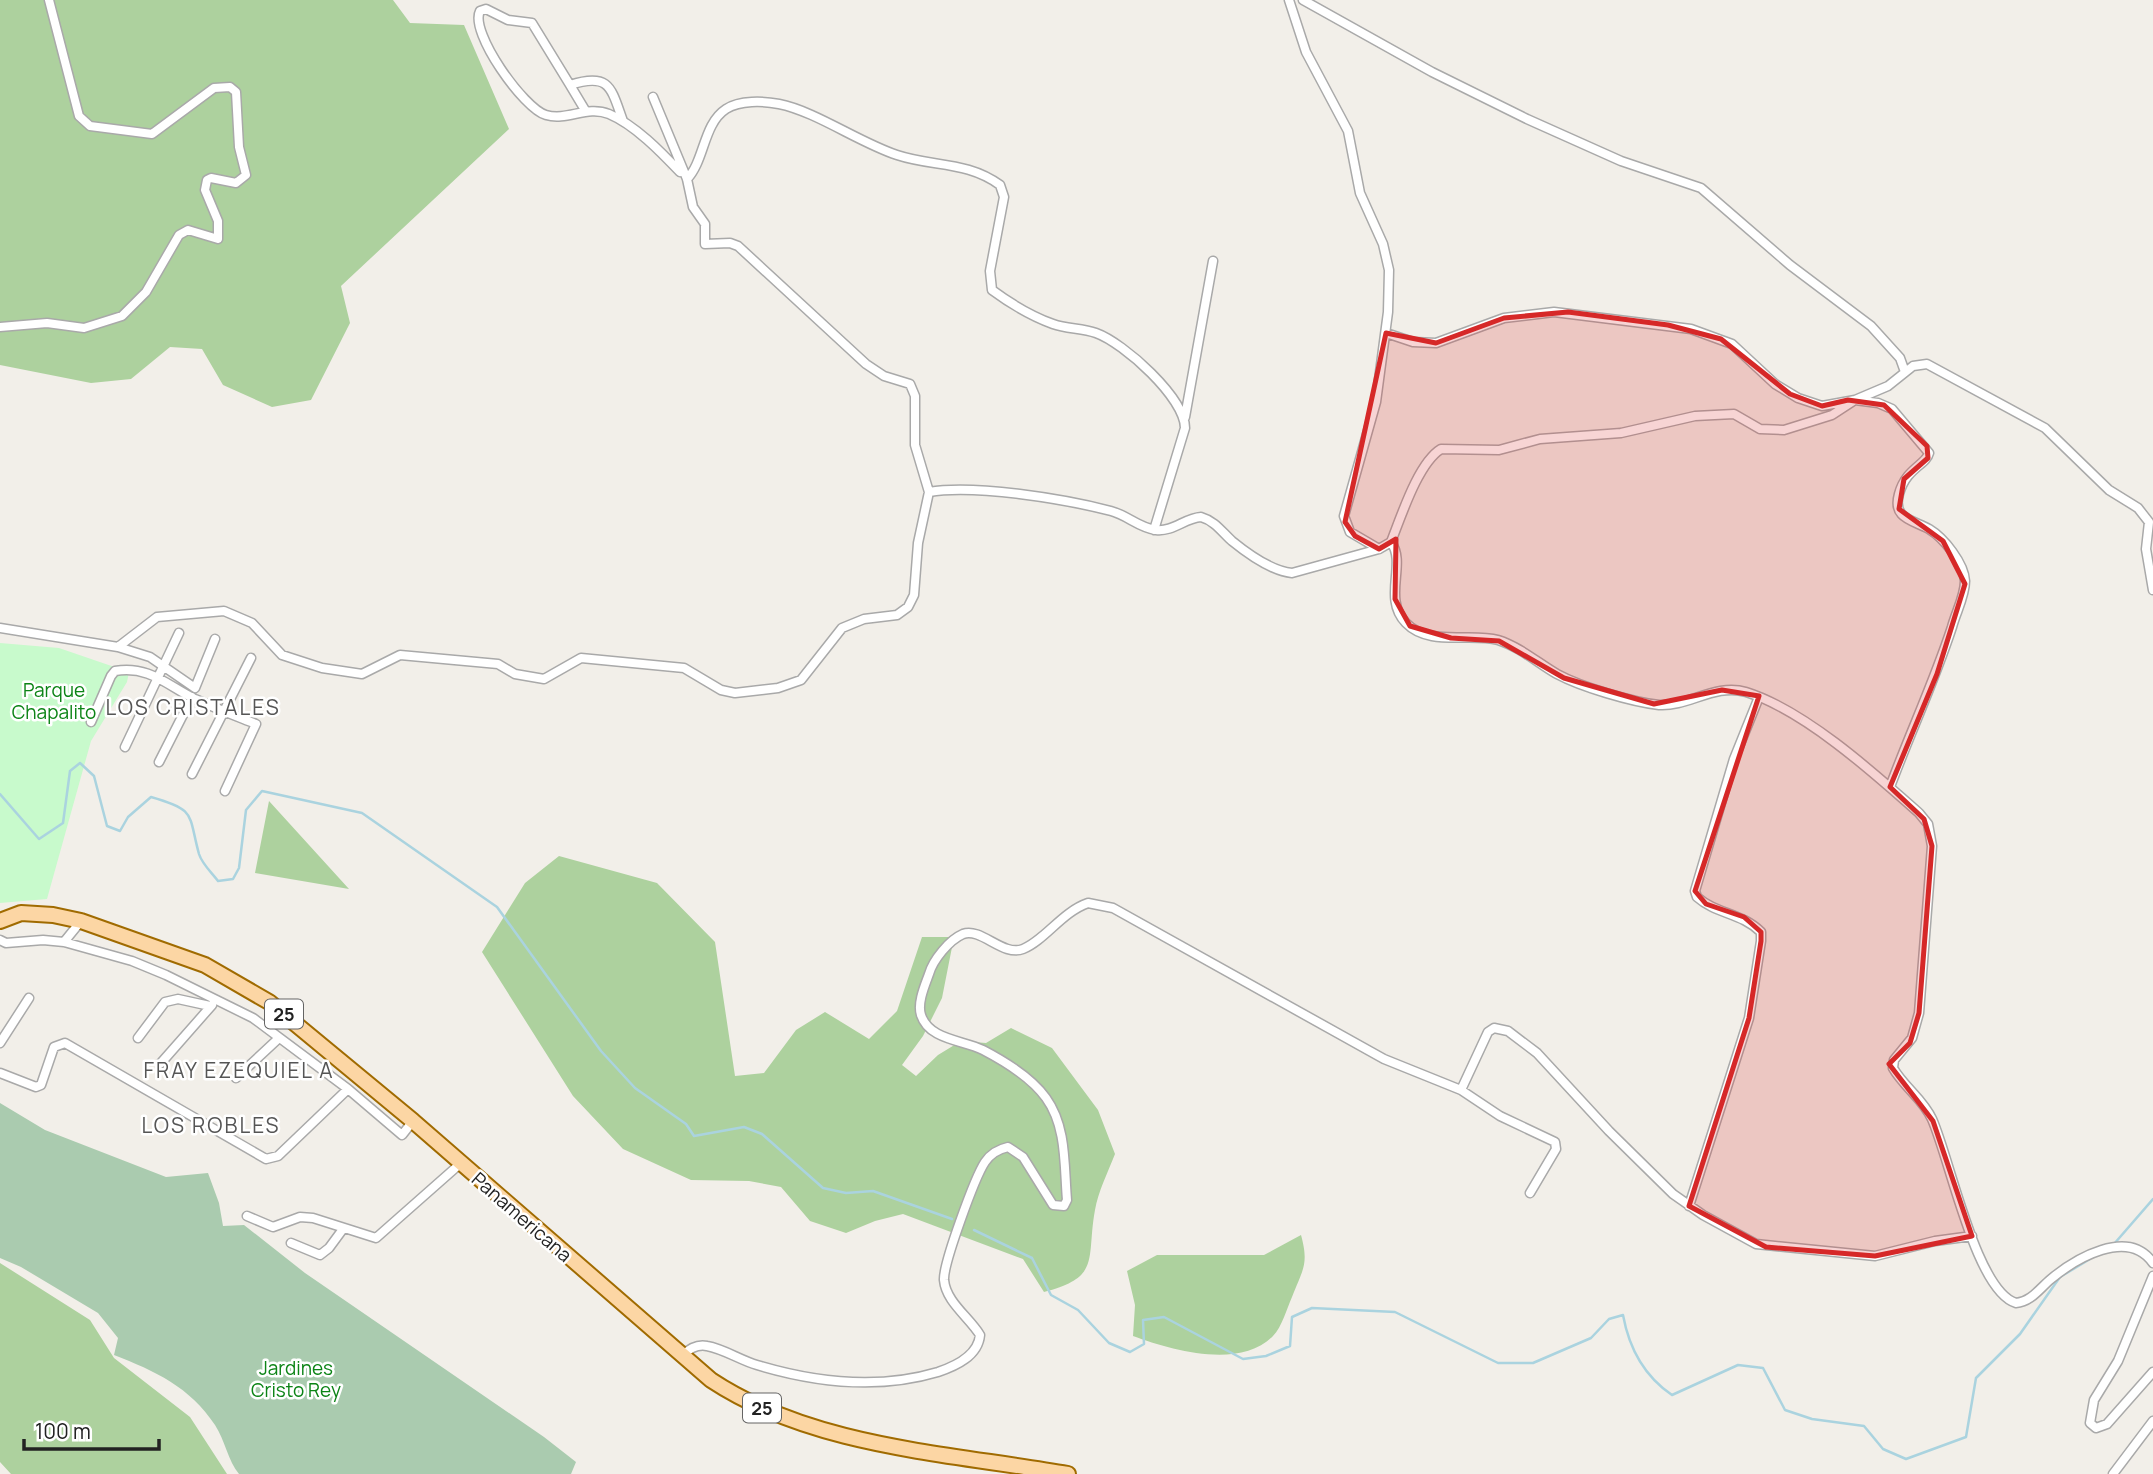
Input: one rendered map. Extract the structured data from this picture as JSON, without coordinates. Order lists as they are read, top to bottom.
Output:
{
  "streets": {
    "main road": ["25", "Panamericana"]
  },
  "districts": ["LOS CRISTALES", "FRAY EZEQUIEL A", "LOS ROBLES"],
  "parks": ["Parque Chapalito", "Jardines Cristo Rey"],
  "scale_bar": "100 m"
}
